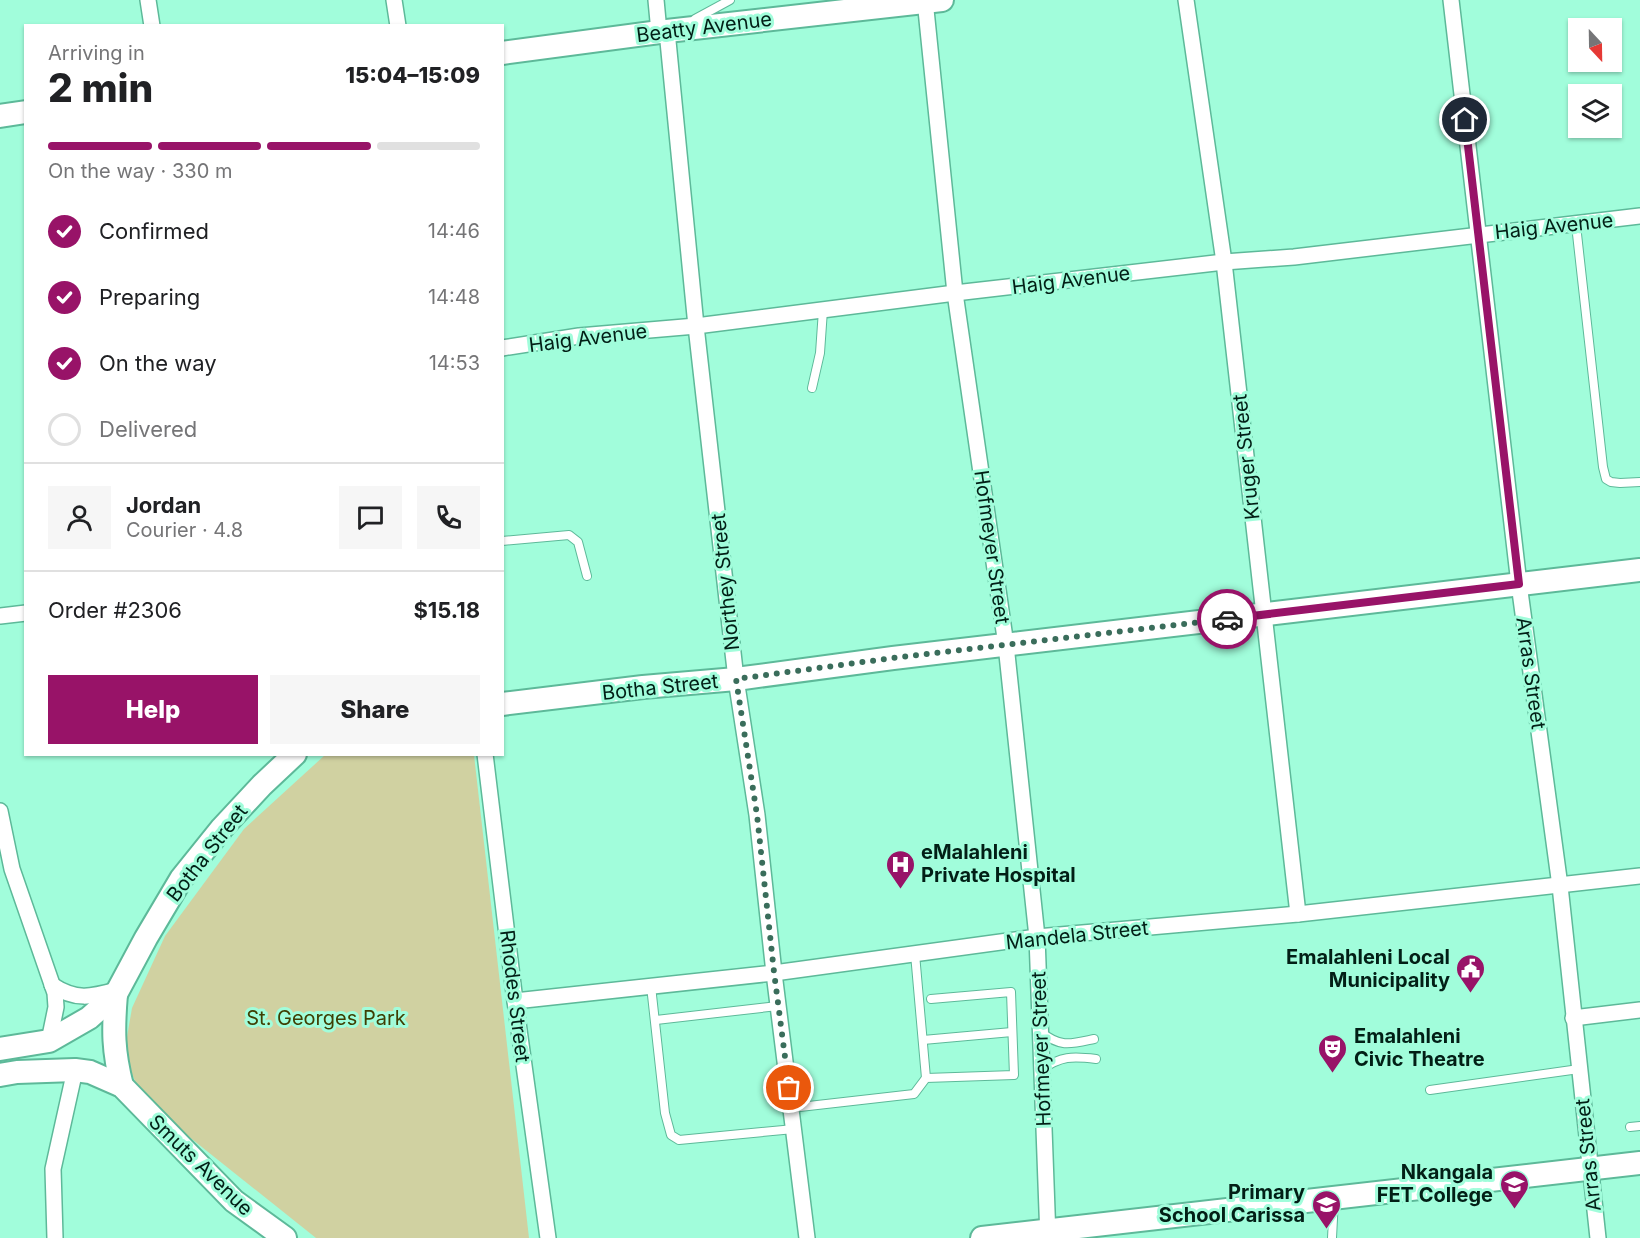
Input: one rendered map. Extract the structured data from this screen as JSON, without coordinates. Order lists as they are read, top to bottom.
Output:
{
  "streets": {
    "main road": ["Beatty Avenue", "Botha Street", "Smuts Avenue"],
    "street": [
      "Haig Avenue",
      "Kruger Street",
      "Hofmeyer Street",
      "Northey Street",
      "Arras Street",
      "Mandela Street",
      "Rhodes Street"
    ]
  },
  "crossings": [
    ["Beatty Avenue", "Hofmeyer Street"],
    ["Beatty Avenue", "Northey Street"],
    ["Haig Avenue", "Kruger Street"],
    ["Haig Avenue", "Hofmeyer Street"],
    ["Haig Avenue", "Northey Street"],
    ["Haig Avenue", "Arras Street"],
    ["Kruger Street", "Botha Street"],
    ["Kruger Street", "Mandela Street"],
    ["Hofmeyer Street", "Botha Street"],
    ["Hofmeyer Street", "Mandela Street"],
    ["Northey Street", "Botha Street"],
    ["Northey Street", "Mandela Street"],
    ["Arras Street", "Botha Street"],
    ["Arras Street", "Mandela Street"],
    ["Mandela Street", "Rhodes Street"]
  ],
  "parks": ["St. Georges Park"],
  "places": {
    "hospital": ["eMalahleni Private Hospital"],
    "public building": ["Emalahleni Local Municipality"],
    "theatre": ["Emalahleni Civic Theatre"],
    "school or university": ["Nkangala FET College", "Primary School Carissa"]
  },
  "north": "bottom",
  "page": {
    "heading": ["2 min", "Arriving in", "15:04–15:09"],
    "panel": [
      "Jordan",
      "Courier · 4.8",
      "Order #2306",
      "$15.18"
    ],
    "bar": "On the way · 330 m",
    "list": [
      ["Confirmed", "14:46"],
      ["Preparing", "14:48"],
      ["On the way", "14:53"],
      "Delivered"
    ],
    "buttons": ["Help", "Share"]
  }
}
